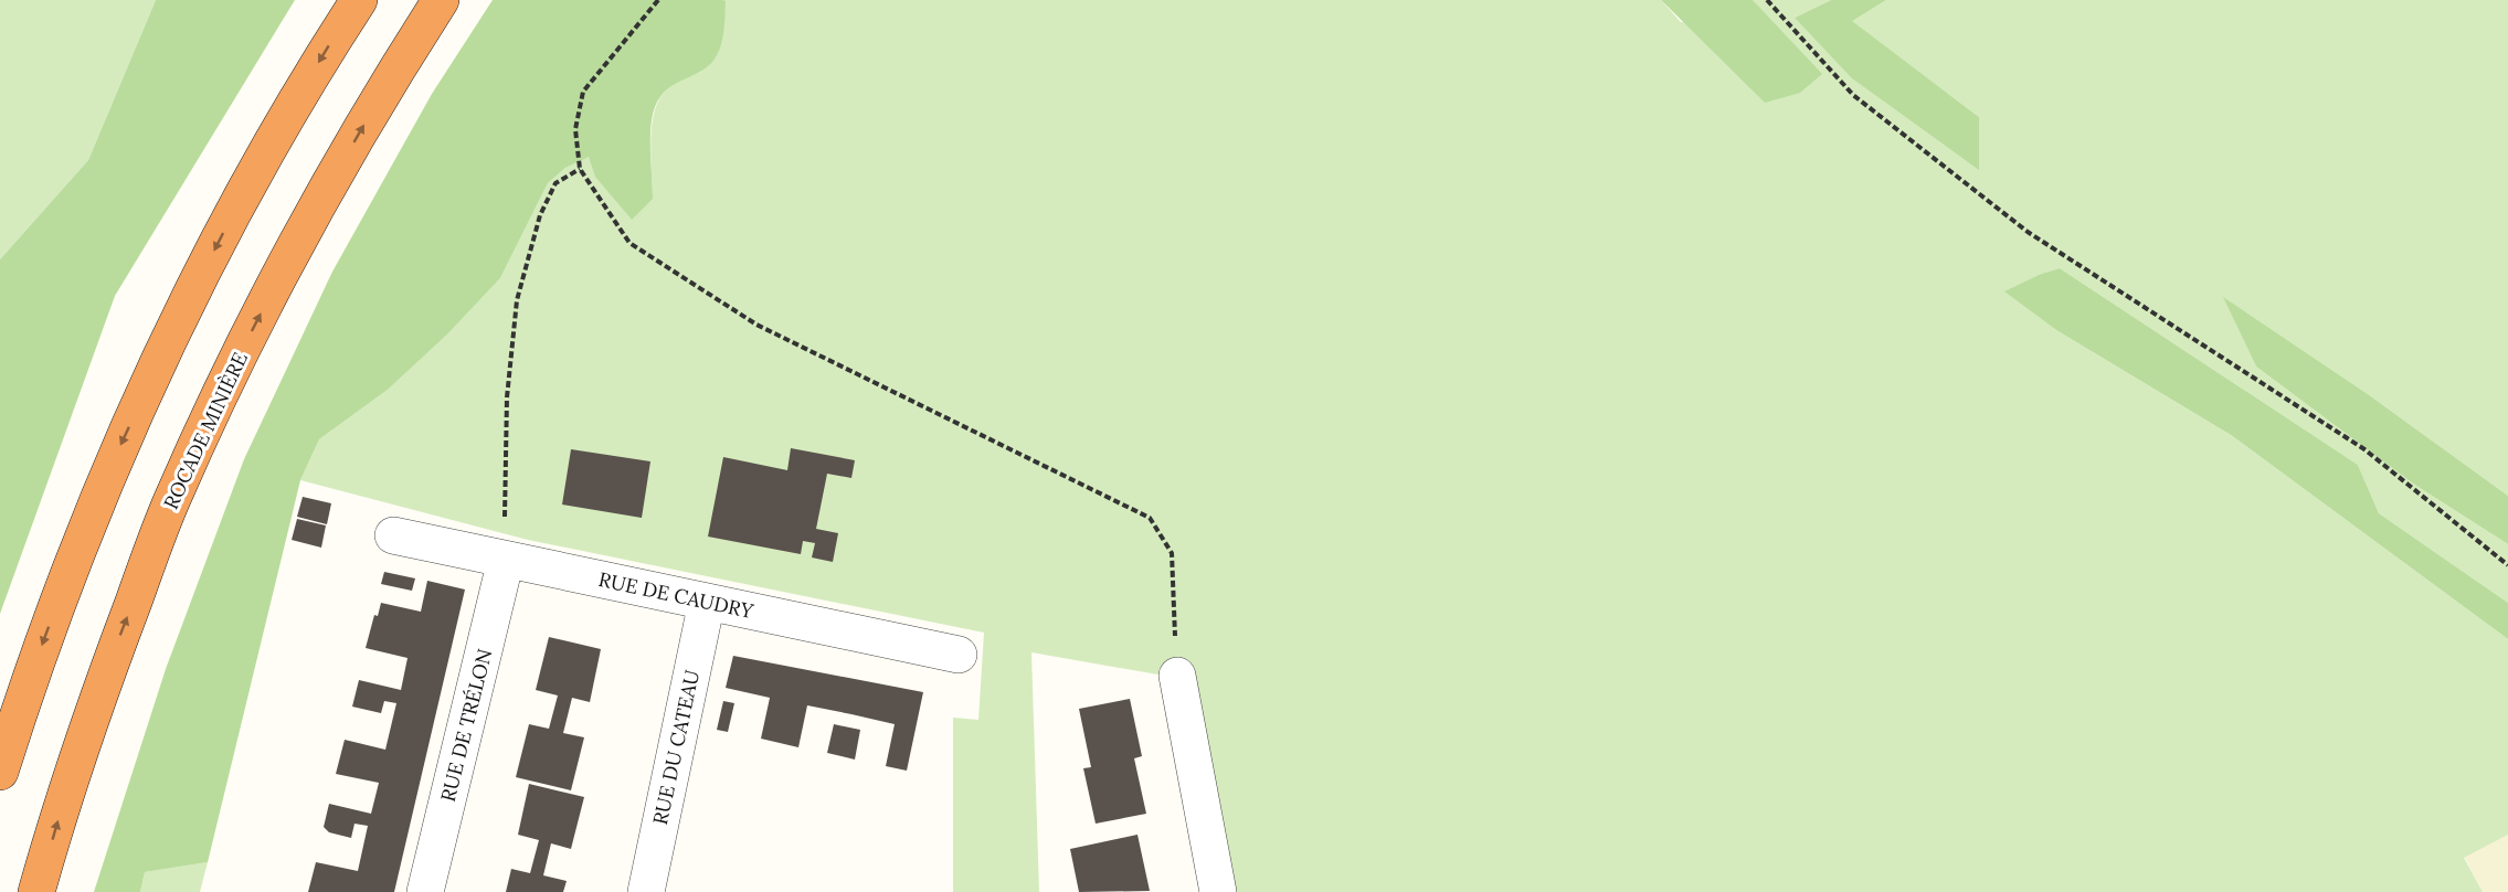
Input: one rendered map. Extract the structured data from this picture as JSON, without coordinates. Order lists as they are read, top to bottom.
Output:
{
  "streets": {
    "highway": ["ROCADE MINIÈRE"],
    "street": ["RUE DE CAUDRY", "RUE DE TRÉLON", "RUE DU CATEAU"]
  },
  "crossings": [
    ["RUE DE CAUDRY", "RUE DE TRÉLON"],
    ["RUE DE CAUDRY", "RUE DU CATEAU"]
  ]
}
